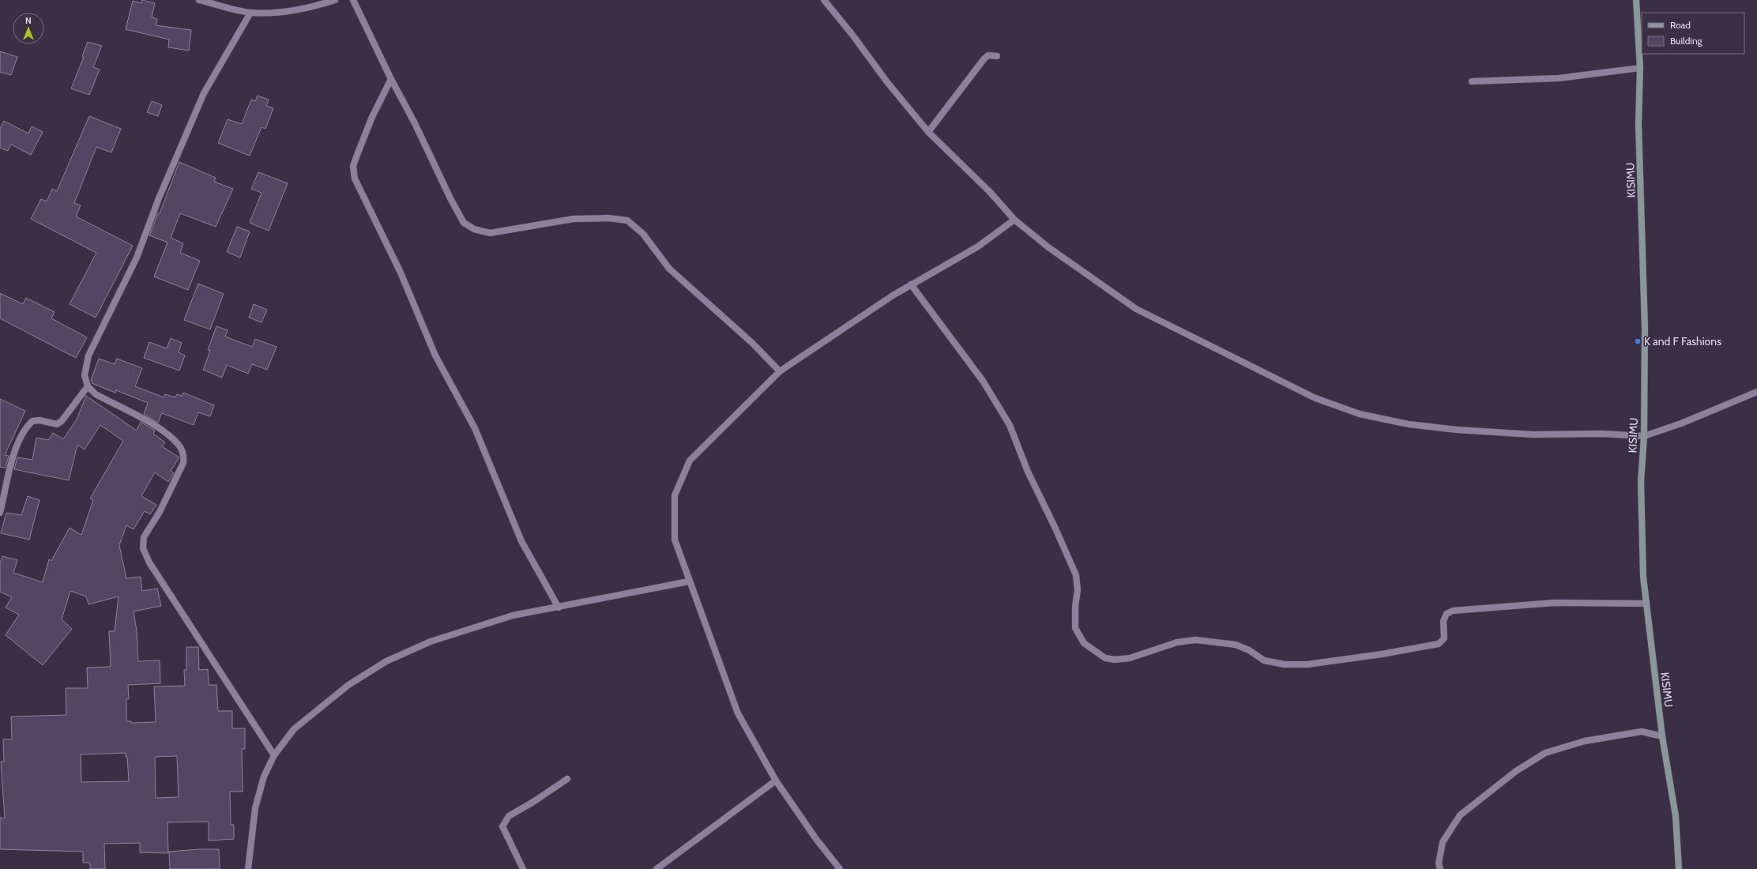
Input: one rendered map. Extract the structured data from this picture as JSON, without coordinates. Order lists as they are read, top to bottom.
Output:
{
  "streets": {
    "street": ["KISIMU"]
  },
  "places": ["K and F Fashions"],
  "legend": ["Road", "Building"],
  "north": "top"
}
